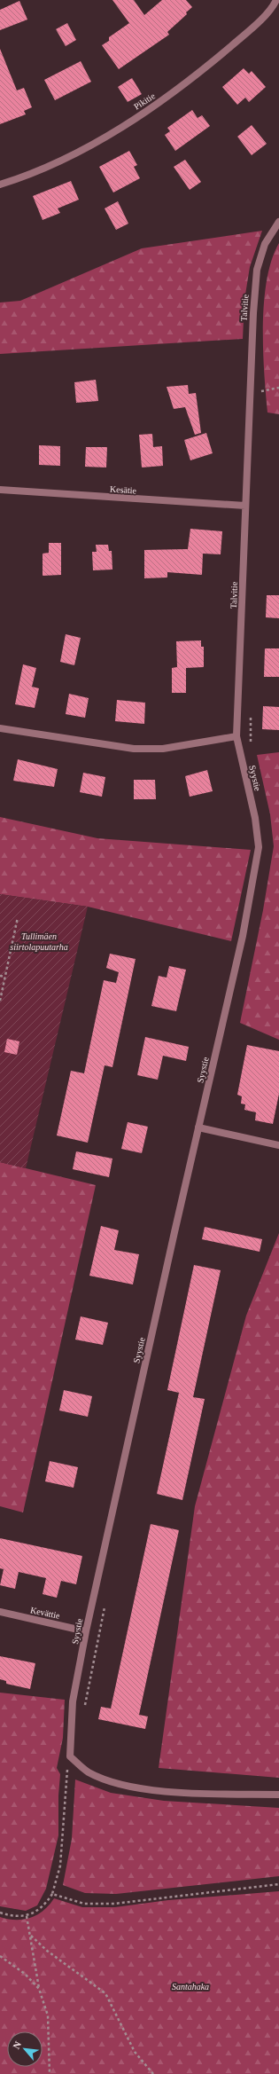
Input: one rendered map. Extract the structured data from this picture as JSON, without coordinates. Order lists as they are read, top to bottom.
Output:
{
  "streets": {
    "street": [
      "Pikitie",
      "Talvitie",
      "Kesätie",
      "Syystie",
      "Kevättie"
    ]
  },
  "crossings": [
    ["Talvitie", "Kesätie"],
    ["Talvitie", "Syystie"],
    ["Syystie", "Kevättie"]
  ],
  "parks": ["Tullimäen siirtolapuutarha", "Santahaka"],
  "north": "top left"
}
